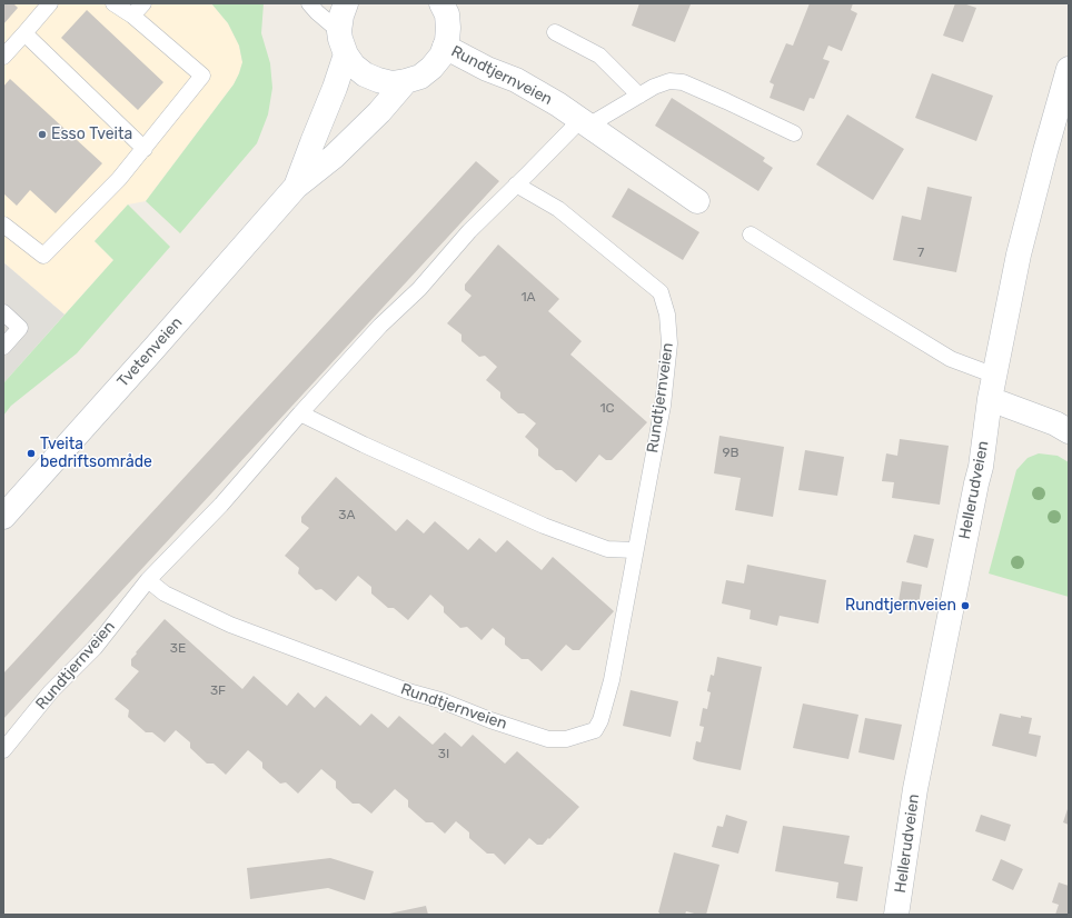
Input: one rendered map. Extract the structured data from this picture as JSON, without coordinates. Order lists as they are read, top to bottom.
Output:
{
  "streets": {
    "street": ["Rundtjernveien", "Tvetenveien", "Hellerudveien"]
  },
  "crossings": [
    ["Rundtjernveien", "Tvetenveien"]
  ],
  "places": ["Esso Tveita", "Tveita bedriftsområde", "Rundtjernveien"],
  "house_numbers": [
    "7",
    "1A",
    "1C",
    "9B",
    "3A",
    "3E",
    "3F",
    "3I"
  ]
}
